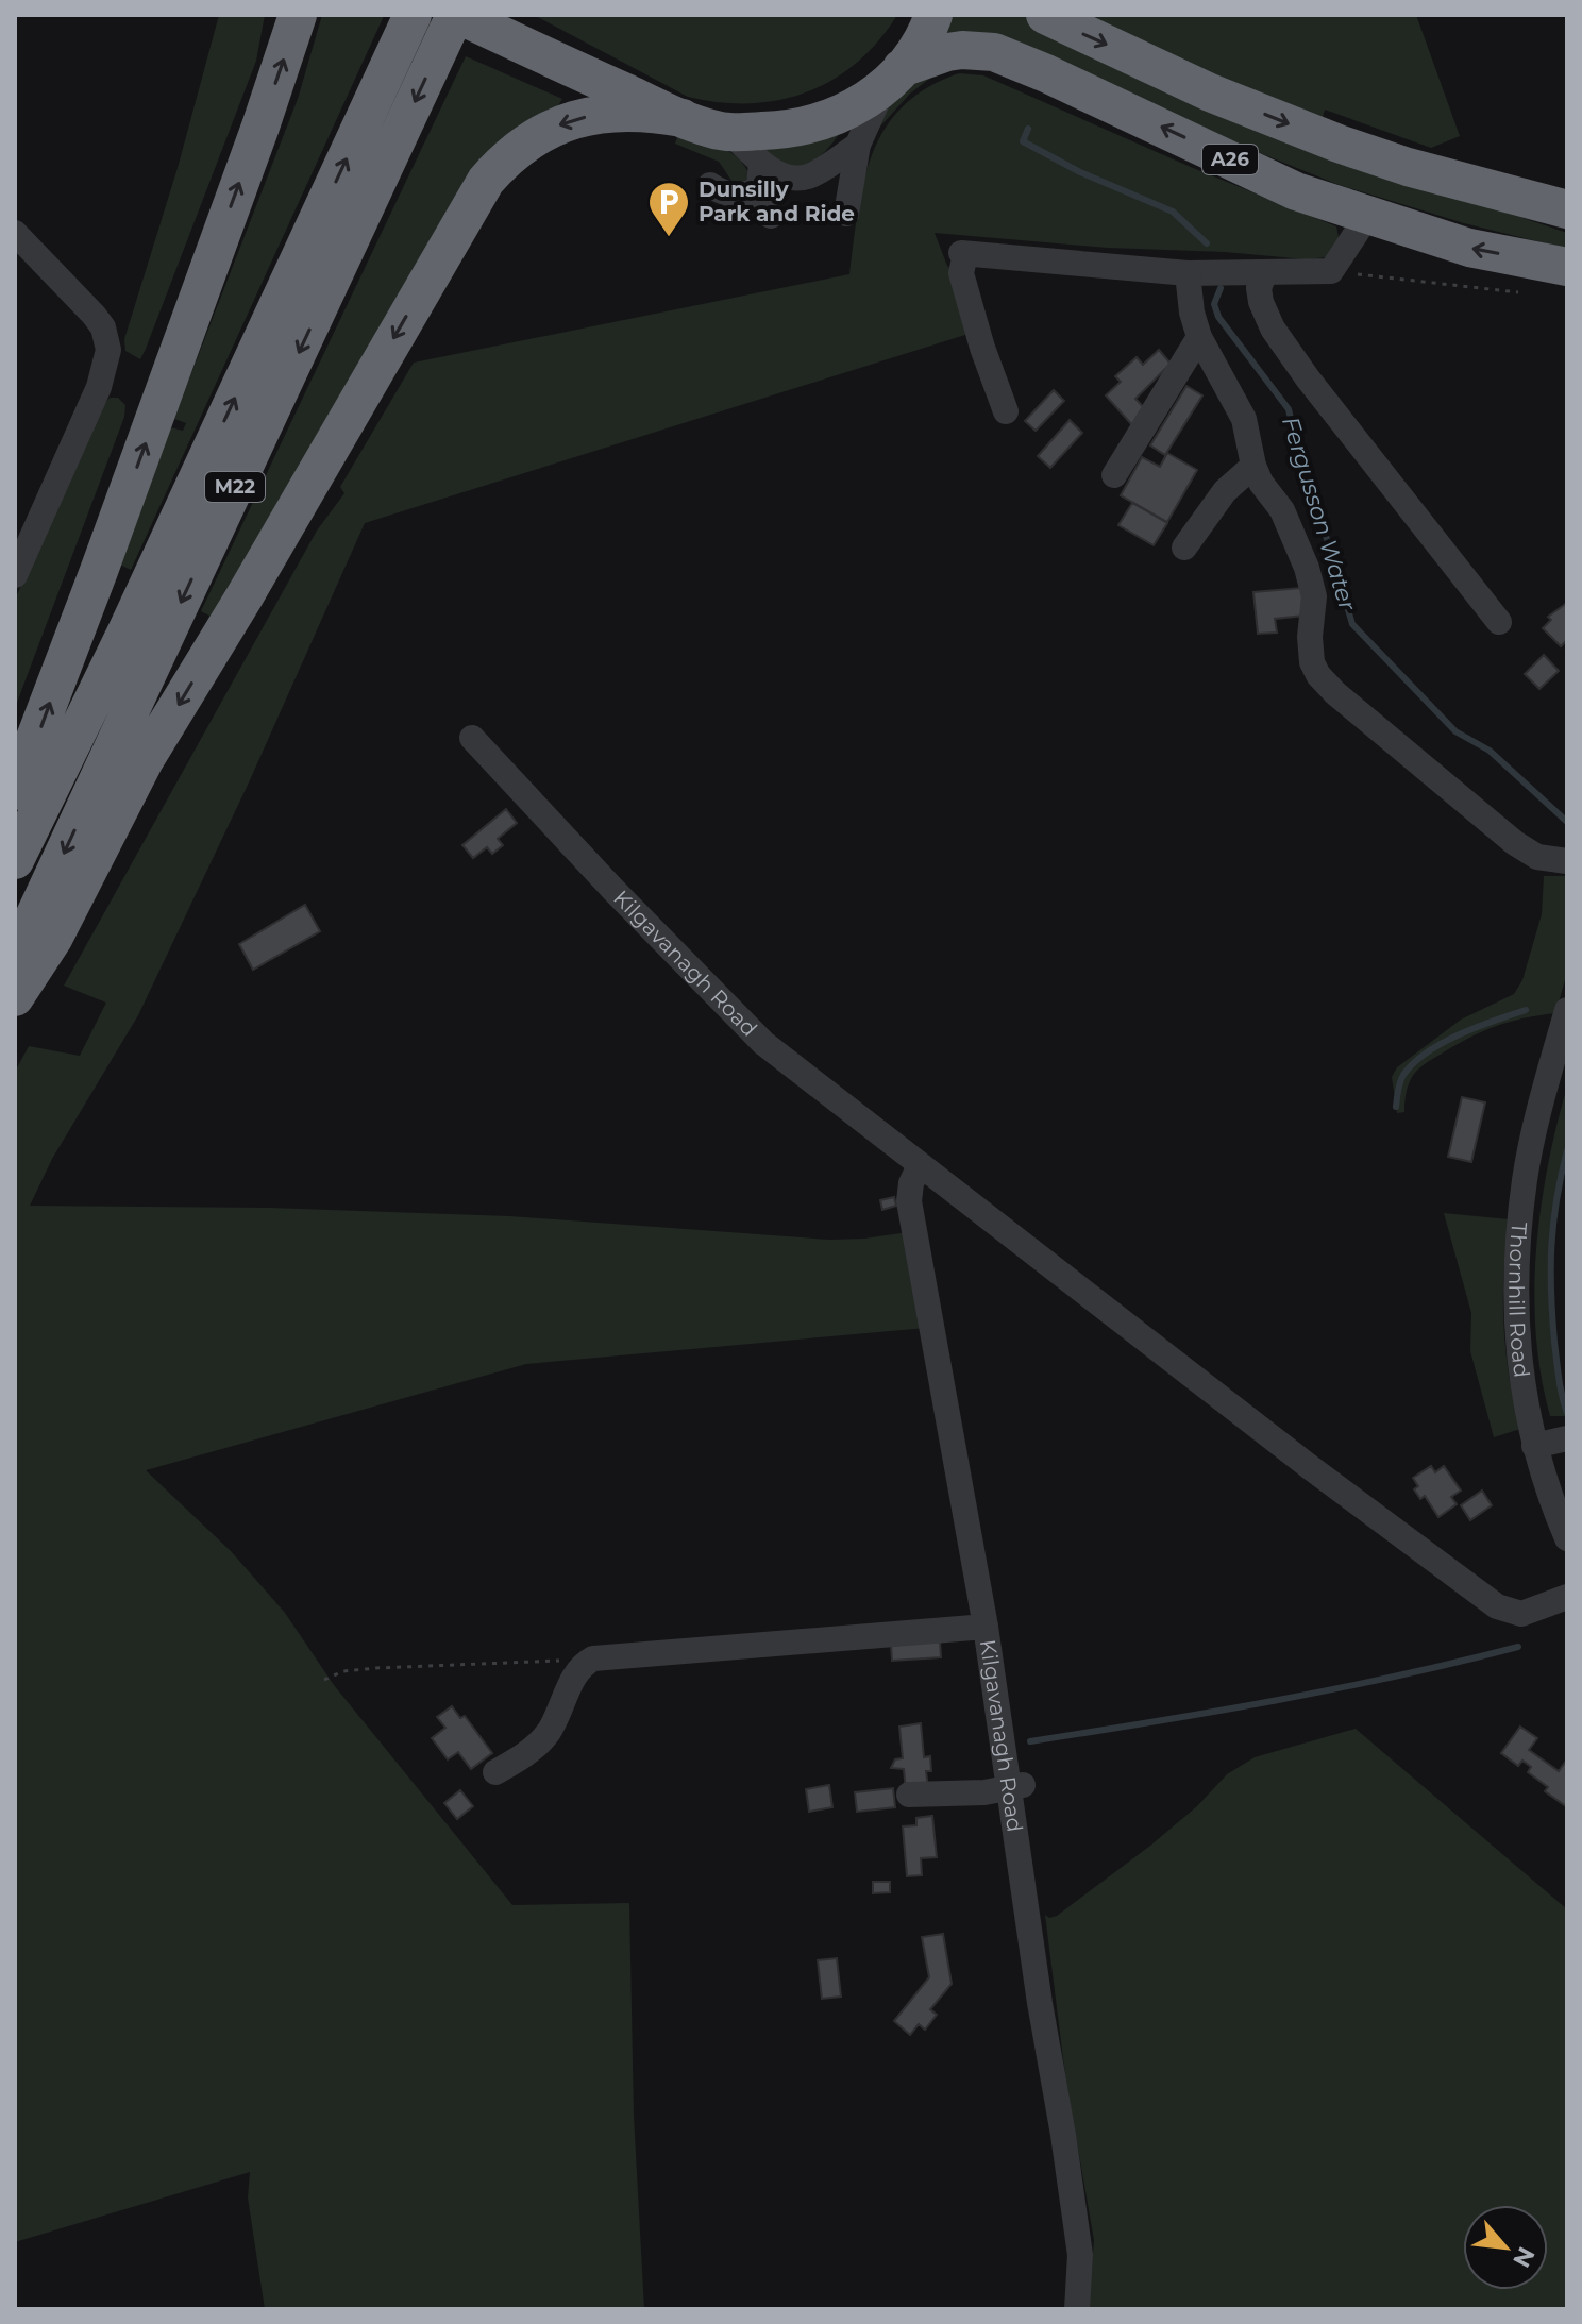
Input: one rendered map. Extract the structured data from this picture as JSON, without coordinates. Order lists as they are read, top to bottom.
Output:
{
  "streets": {
    "highway": ["A26", "M22"],
    "street": ["Kilgavanagh Road", "Thornhill Road"]
  },
  "crossings": [
    ["A26", "M22"]
  ],
  "water": ["Fergusson Water"],
  "places": {
    "parking": ["Dunsilly Park and Ride"]
  },
  "north": "bottom right"
}
